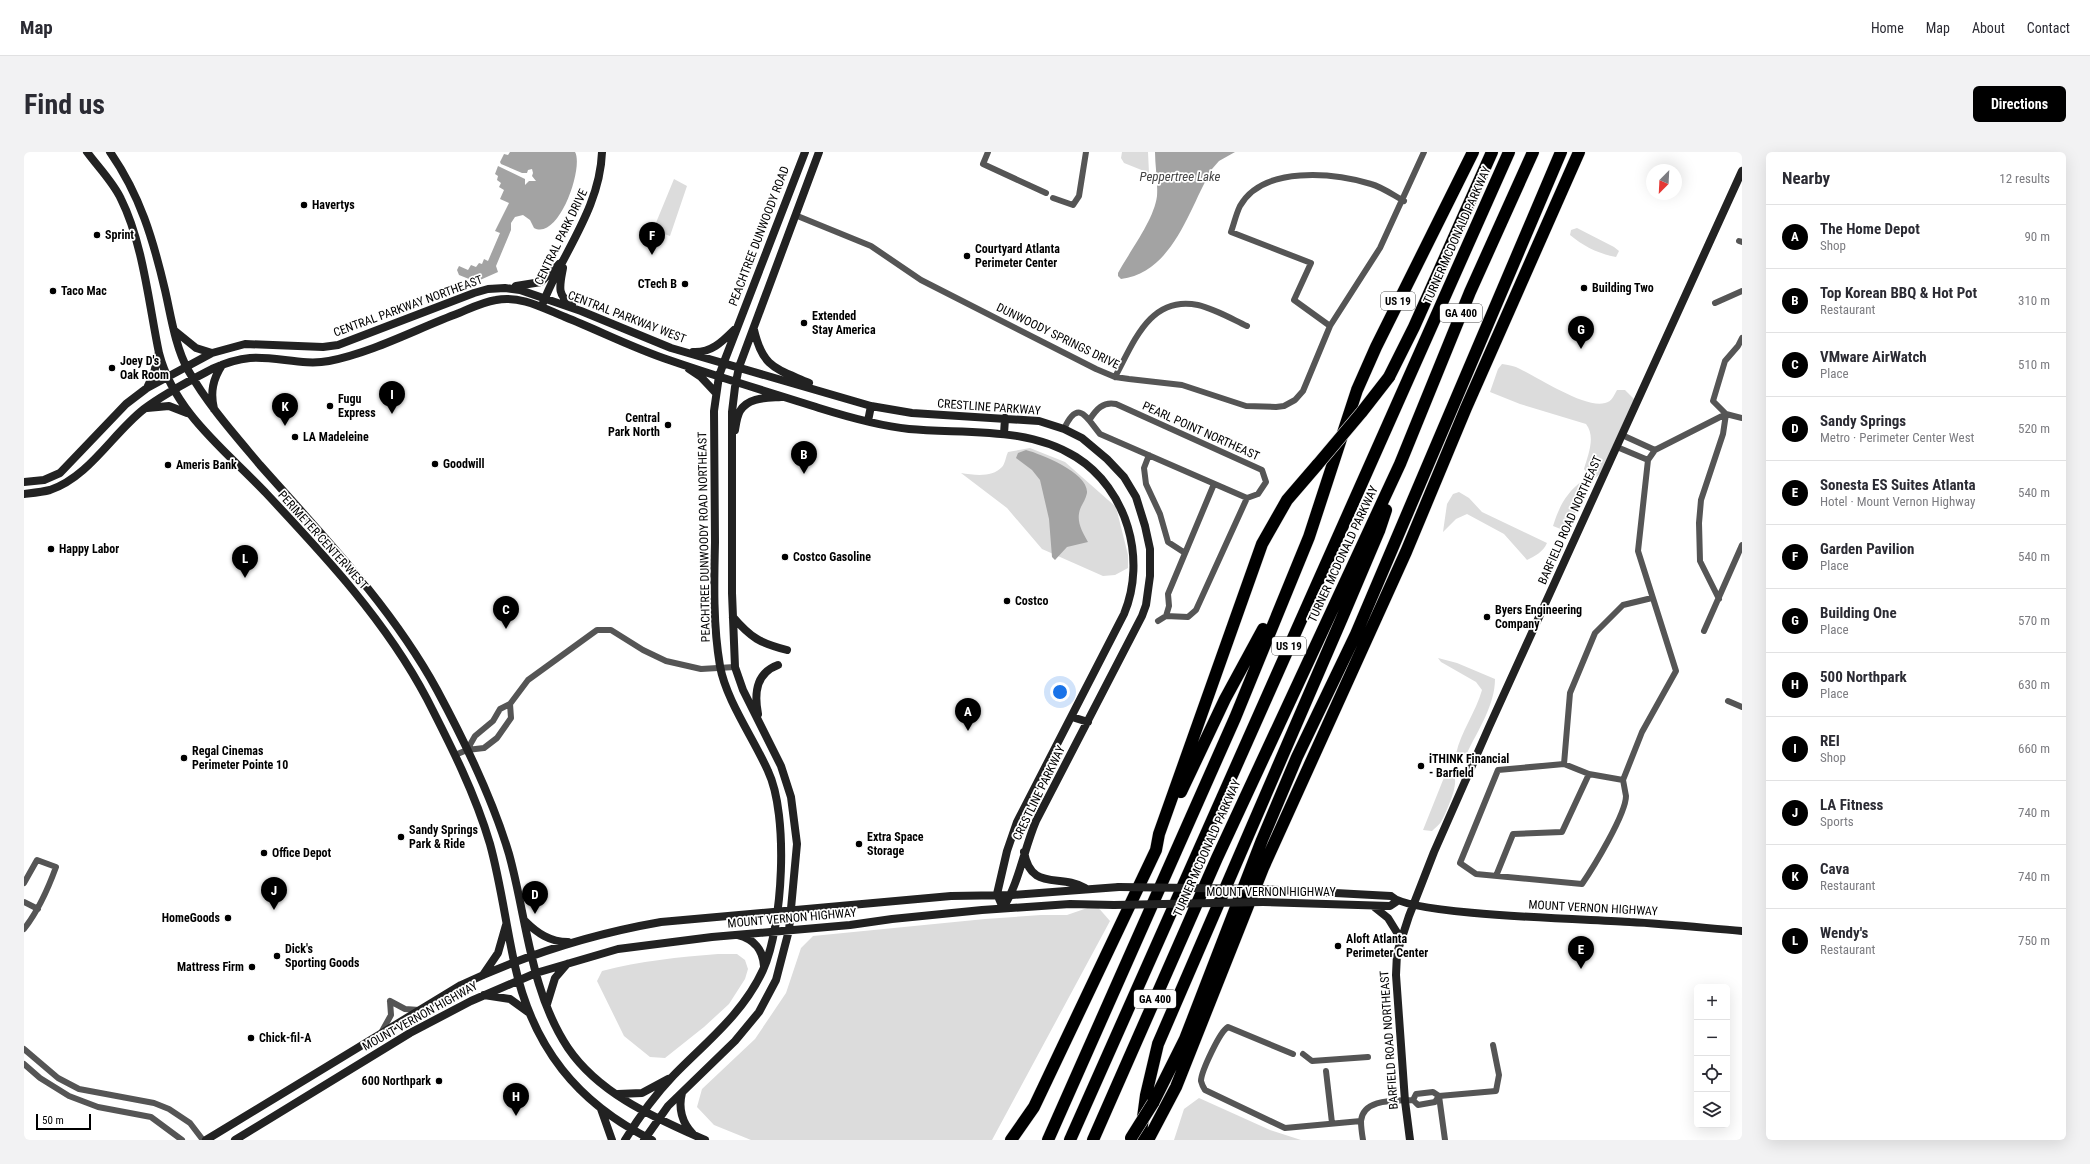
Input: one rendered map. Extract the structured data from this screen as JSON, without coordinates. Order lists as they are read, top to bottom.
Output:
{
  "streets": {
    "highway": ["TURNER MCDONALD PARKWAY", "US 19", "GA 400"],
    "main road": [
      "PEACHTREE DUNWOODY ROAD",
      "CENTRAL PARK DRIVE",
      "CENTRAL PARKWAY NORTHEAST",
      "CENTRAL PARKWAY WEST",
      "CRESTLINE PARKWAY",
      "BARFIELD ROAD NORTHEAST",
      "PEACHTREE DUNWOODY ROAD NORTHEAST",
      "PERIMETER CENTER WEST",
      "MOUNT VERNON HIGHWAY"
    ],
    "street": ["DUNWOODY SPRINGS DRIVE", "PEARL POINT NORTHEAST"]
  },
  "crossings": [
    ["PEACHTREE DUNWOODY ROAD", "PEACHTREE DUNWOODY ROAD NORTHEAST"],
    ["CENTRAL PARK DRIVE", "CENTRAL PARKWAY NORTHEAST"],
    ["CENTRAL PARK DRIVE", "CENTRAL PARKWAY WEST"],
    ["CENTRAL PARKWAY NORTHEAST", "CENTRAL PARKWAY WEST"],
    ["CENTRAL PARKWAY NORTHEAST", "PERIMETER CENTER WEST"],
    ["CENTRAL PARKWAY WEST", "CRESTLINE PARKWAY"],
    ["CENTRAL PARKWAY WEST", "PEACHTREE DUNWOODY ROAD NORTHEAST"],
    ["CRESTLINE PARKWAY", "PEACHTREE DUNWOODY ROAD NORTHEAST"],
    ["CRESTLINE PARKWAY", "MOUNT VERNON HIGHWAY"],
    ["BARFIELD ROAD NORTHEAST", "MOUNT VERNON HIGHWAY"],
    ["PEACHTREE DUNWOODY ROAD NORTHEAST", "PERIMETER CENTER WEST"],
    ["PEACHTREE DUNWOODY ROAD NORTHEAST", "MOUNT VERNON HIGHWAY"],
    ["PERIMETER CENTER WEST", "MOUNT VERNON HIGHWAY"]
  ],
  "water": ["Peppertree Lake"],
  "places": [
    "Havertys",
    "Sprint",
    "Courtyard Atlanta Perimeter Center",
    "CTech B",
    "Building Two",
    "Taco Mac",
    "Extended Stay America",
    "Joey D's Oak Room",
    "Fugu Express",
    "Central Park North",
    "LA Madeleine",
    "Goodwill",
    "Ameris Bank",
    "Happy Labor",
    "Costco Gasoline",
    "Costco",
    "Byers Engineering Company",
    "Regal Cinemas Perimeter Pointe 10",
    "iTHINK Financial - Barfield",
    "Sandy Springs Park & Ride",
    "Extra Space Storage",
    "Office Depot",
    "HomeGoods",
    "Aloft Atlanta Perimeter Center",
    "Dick's Sporting Goods",
    "Mattress Firm",
    "Chick-fil-A",
    "600 Northpark"
  ],
  "scale_bar": "50 m",
  "north": "bottom left",
  "page": {
    "header": "Map",
    "nav": [
      "Home",
      "Map",
      "About",
      "Contact"
    ],
    "buttons": "Directions",
    "title": "Find us",
    "heading": ["Nearby", "12 results"],
    "list": [
      {
        "mark": "A",
        "name": "The Home Depot",
        "note": "Shop",
        "value": "90 m"
      },
      {
        "mark": "B",
        "name": "Top Korean BBQ & Hot Pot",
        "note": "Restaurant",
        "value": "310 m"
      },
      {
        "mark": "C",
        "name": "VMware AirWatch",
        "note": "Place",
        "value": "510 m"
      },
      {
        "mark": "D",
        "name": "Sandy Springs",
        "note": "Metro · Perimeter Center West",
        "value": "520 m"
      },
      {
        "mark": "E",
        "name": "Sonesta ES Suites Atlanta",
        "note": "Hotel · Mount Vernon Highway",
        "value": "540 m"
      },
      {
        "mark": "F",
        "name": "Garden Pavilion",
        "note": "Place",
        "value": "540 m"
      },
      {
        "mark": "G",
        "name": "Building One",
        "note": "Place",
        "value": "570 m"
      },
      {
        "mark": "H",
        "name": "500 Northpark",
        "note": "Place",
        "value": "630 m"
      },
      {
        "mark": "I",
        "name": "REI",
        "note": "Shop",
        "value": "660 m"
      },
      {
        "mark": "J",
        "name": "LA Fitness",
        "note": "Sports",
        "value": "740 m"
      },
      {
        "mark": "K",
        "name": "Cava",
        "note": "Restaurant",
        "value": "740 m"
      },
      {
        "mark": "L",
        "name": "Wendy's",
        "note": "Restaurant",
        "value": "750 m"
      }
    ],
    "pins": [
      "F",
      "G",
      "I",
      "K",
      "B",
      "L",
      "C",
      "A",
      "J",
      "D",
      "E",
      "H"
    ],
    "map_buttons": ["+", "−"],
    "scale": "50 m"
  }
}
